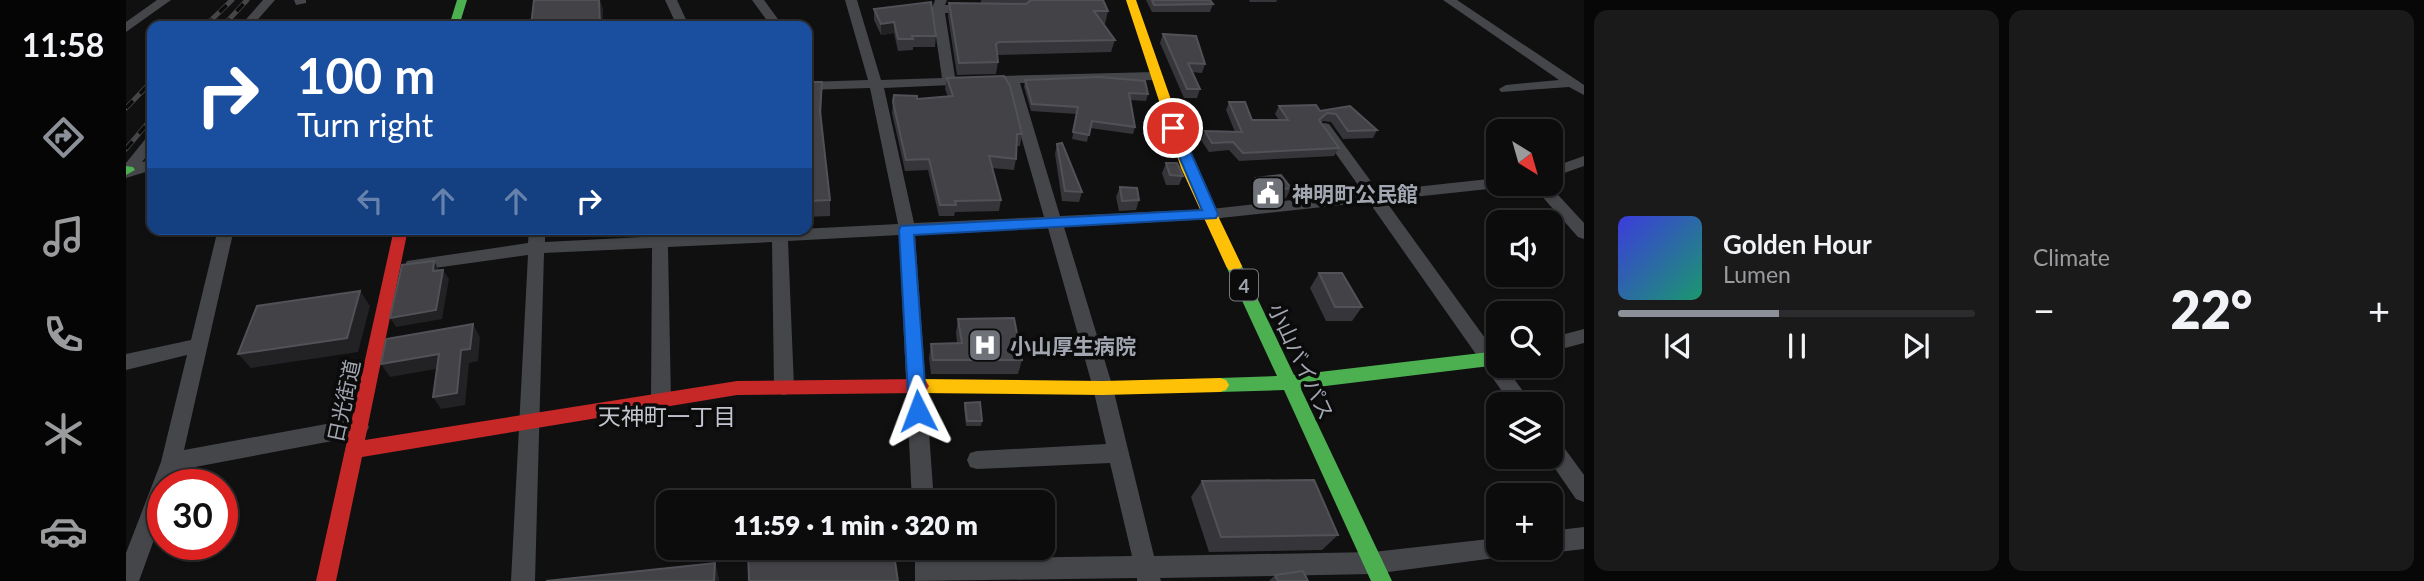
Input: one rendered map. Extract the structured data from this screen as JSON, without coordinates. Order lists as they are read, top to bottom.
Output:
{
  "streets": {
    "main road": ["4", "小山バイパス", "日光街道"]
  },
  "districts": ["天神町一丁目"],
  "places": {
    "public building": ["神明町公民館"],
    "hospital": ["小山厚生病院"]
  },
  "north": "bottom right",
  "page": {
    "tabs": "11:58",
    "tile": "Climate",
    "turn": ["100 m", "Turn right"],
    "map_buttons": "+",
    "song": ["Golden Hour", "Lumen"],
    "heat": ["−", "22°", "+"],
    "limit": "30",
    "trip": "11:59 · 1 min · 320 m"
  }
}
